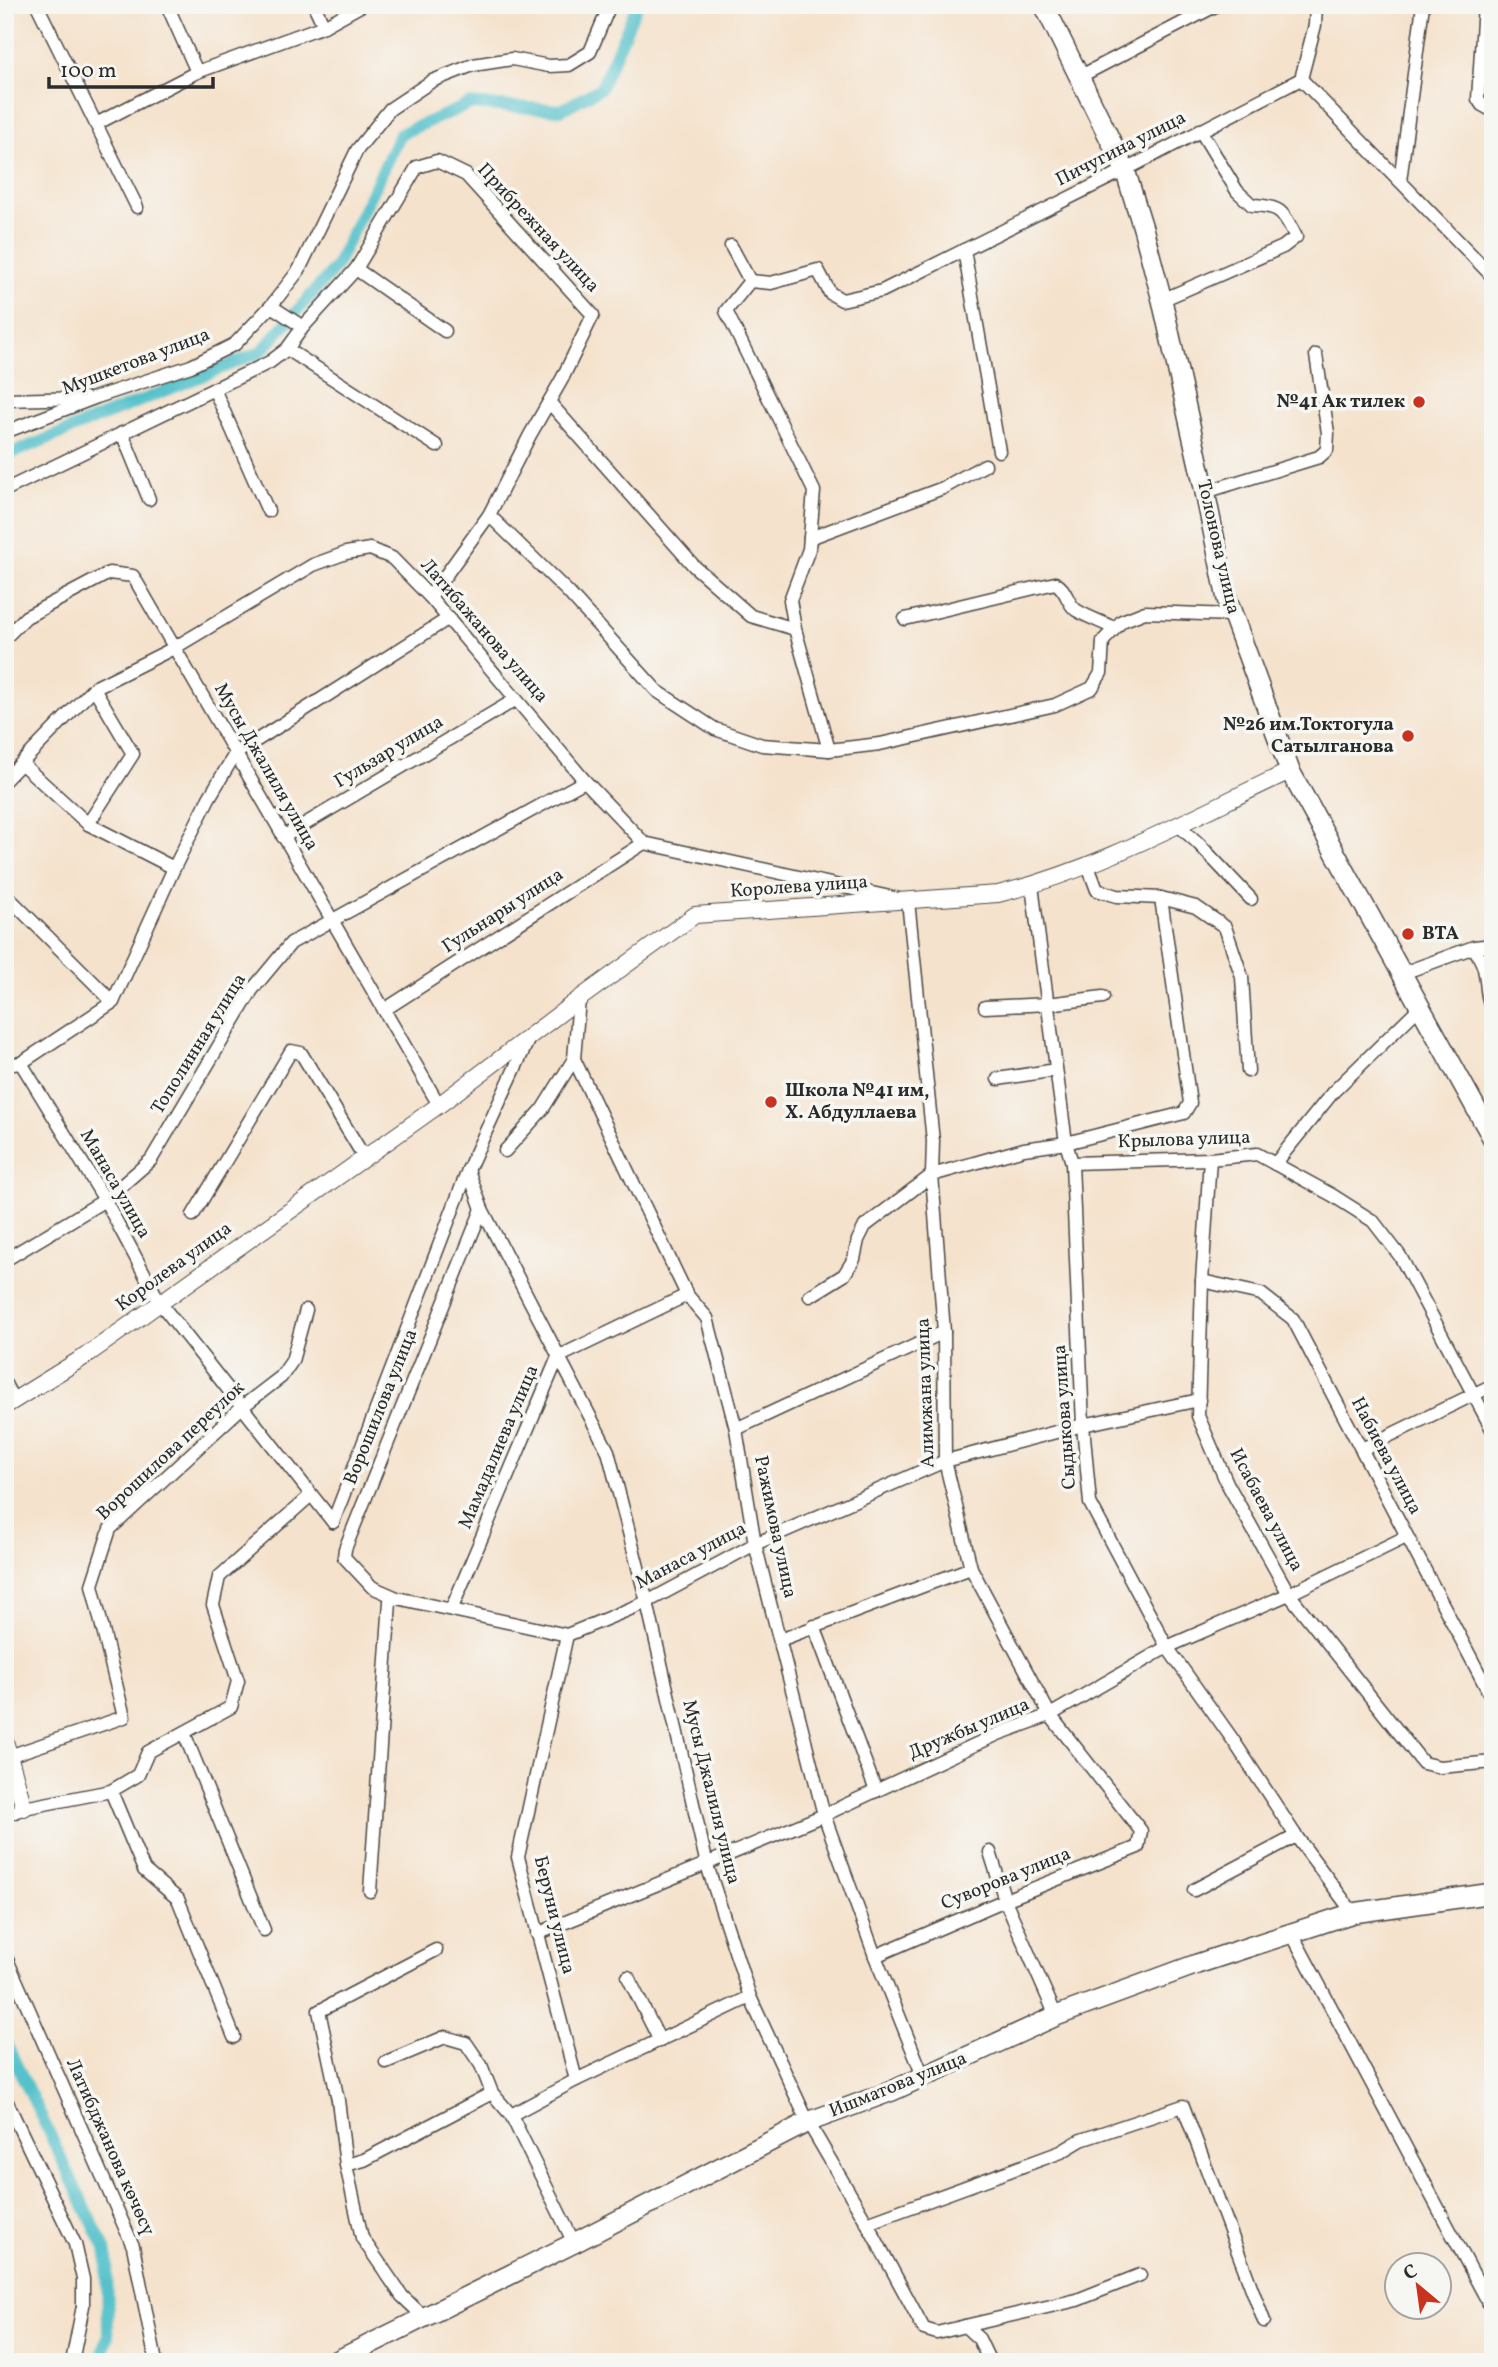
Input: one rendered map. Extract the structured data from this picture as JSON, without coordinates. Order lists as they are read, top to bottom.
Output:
{
  "streets": {
    "main road": ["Толонова улица", "Ишматова улица"],
    "street": [
      "Пичугина улица",
      "Прибрежная улица",
      "Мушкетова улица",
      "Латибажанова улица",
      "Гульзар улица",
      "Мусы Джалиля улица",
      "Королева улица",
      "Гульнары улица",
      "Тополинная улица",
      "Крылова улица",
      "Манаса улица",
      "Алимжана улица",
      "Ворошилова улица",
      "Сыдыкова улица",
      "Мамадалиева улица",
      "Ворошилова переулок",
      "Набиева улица",
      "Исабаева улица",
      "Ражимова улица",
      "Дружбы улица",
      "Суворова улица",
      "Беруни улица",
      "Латибджанова көчөсү"
    ]
  },
  "crossings": [
    ["Пичугина улица", "Толонова улица"],
    ["Прибрежная улица", "Латибажанова улица"],
    ["Толонова улица", "Королева улица"],
    ["Латибажанова улица", "Гульзар улица"],
    ["Латибажанова улица", "Мусы Джалиля улица"],
    ["Латибажанова улица", "Гульнары улица"],
    ["Латибажанова улица", "Тополинная улица"],
    ["Гульзар улица", "Мусы Джалиля улица"],
    ["Мусы Джалиля улица", "Королева улица"],
    ["Мусы Джалиля улица", "Гульнары улица"],
    ["Мусы Джалиля улица", "Тополинная улица"],
    ["Мусы Джалиля улица", "Манаса улица"],
    ["Мусы Джалиля улица", "Ворошилова улица"],
    ["Мусы Джалиля улица", "Мамадалиева улица"],
    ["Мусы Джалиля улица", "Дружбы улица"],
    ["Мусы Джалиля улица", "Ишматова улица"],
    ["Королева улица", "Манаса улица"],
    ["Королева улица", "Алимжана улица"],
    ["Королева улица", "Ворошилова улица"],
    ["Королева улица", "Сыдыкова улица"],
    ["Тополинная улица", "Манаса улица"],
    ["Крылова улица", "Сыдыкова улица"],
    ["Крылова улица", "Исабаева улица"],
    ["Манаса улица", "Алимжана улица"],
    ["Манаса улица", "Ворошилова улица"],
    ["Манаса улица", "Сыдыкова улица"],
    ["Манаса улица", "Ворошилова переулок"],
    ["Манаса улица", "Исабаева улица"],
    ["Манаса улица", "Ражимова улица"],
    ["Манаса улица", "Беруни улица"],
    ["Алимжана улица", "Дружбы улица"],
    ["Алимжана улица", "Суворова улица"],
    ["Сыдыкова улица", "Дружбы улица"],
    ["Сыдыкова улица", "Ишматова улица"],
    ["Мамадалиева улица", "Ражимова улица"],
    ["Набиева улица", "Исабаева улица"],
    ["Набиева улица", "Дружбы улица"],
    ["Исабаева улица", "Дружбы улица"],
    ["Ражимова улица", "Дружбы улица"],
    ["Ражимова улица", "Суворова улица"],
    ["Ражимова улица", "Ишматова улица"],
    ["Дружбы улица", "Беруни улица"]
  ],
  "places": [
    "№41 Ак тилек",
    "№26 им.Токтогула Сатылганова",
    "BTA",
    "Школа №41 им, Х. Абдуллаева"
  ],
  "scale_bar": "100 m",
  "north": "top left"
}
